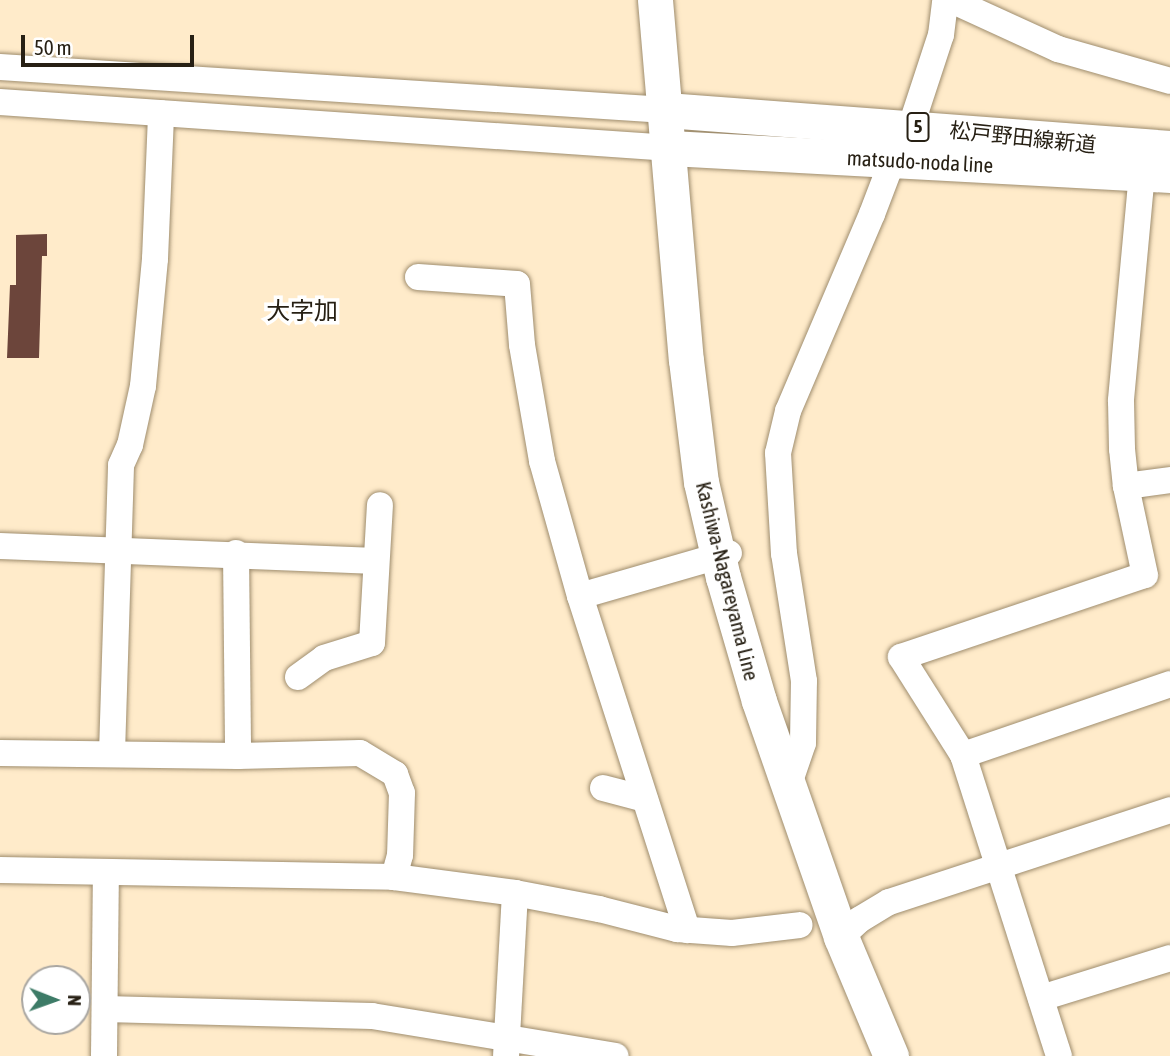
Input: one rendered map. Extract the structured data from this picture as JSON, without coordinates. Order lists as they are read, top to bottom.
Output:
{
  "streets": {
    "main road": [
      "5",
      "松戸野田線新道",
      "matsudo-noda line",
      "Kashiwa-Nagareyama Line"
    ]
  },
  "crossings": [
    ["松戸野田線新道", "Kashiwa-Nagareyama Line"],
    ["matsudo-noda line", "Kashiwa-Nagareyama Line"]
  ],
  "districts": ["大字加"],
  "scale_bar": "50 m",
  "north": "right"
}
